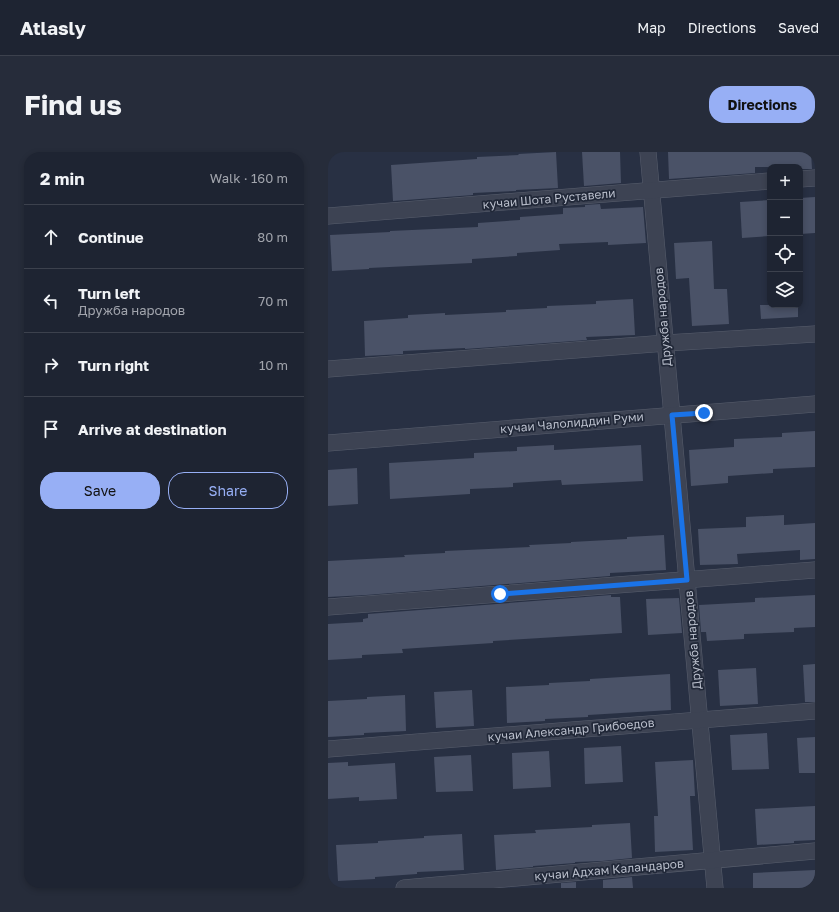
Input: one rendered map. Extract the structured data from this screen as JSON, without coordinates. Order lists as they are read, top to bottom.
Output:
{
  "streets": {
    "street": [
      "кучаи Шота Руставели",
      "Дружба народов",
      "кучаи Чалолиддин Руми",
      "кучаи Александр Грибоедов",
      "кучаи Адхам Каландаров"
    ]
  },
  "crossings": [
    ["кучаи Шота Руставели", "Дружба народов"],
    ["Дружба народов", "кучаи Чалолиддин Руми"],
    ["Дружба народов", "кучаи Александр Грибоедов"],
    ["Дружба народов", "кучаи Адхам Каландаров"]
  ],
  "page": {
    "header": "Atlasly",
    "nav": ["Map", "Directions", "Saved"],
    "buttons": [
      "Directions",
      ["Save", "Share"]
    ],
    "title": "Find us",
    "heading": ["2 min", "Walk · 160 m"],
    "map_buttons": ["+", "−"],
    "list": [
      ["Continue", "80 m"],
      ["Turn left", "Дружба народов", "70 m"],
      ["Turn right", "10 m"],
      "Arrive at destination"
    ]
  }
}
